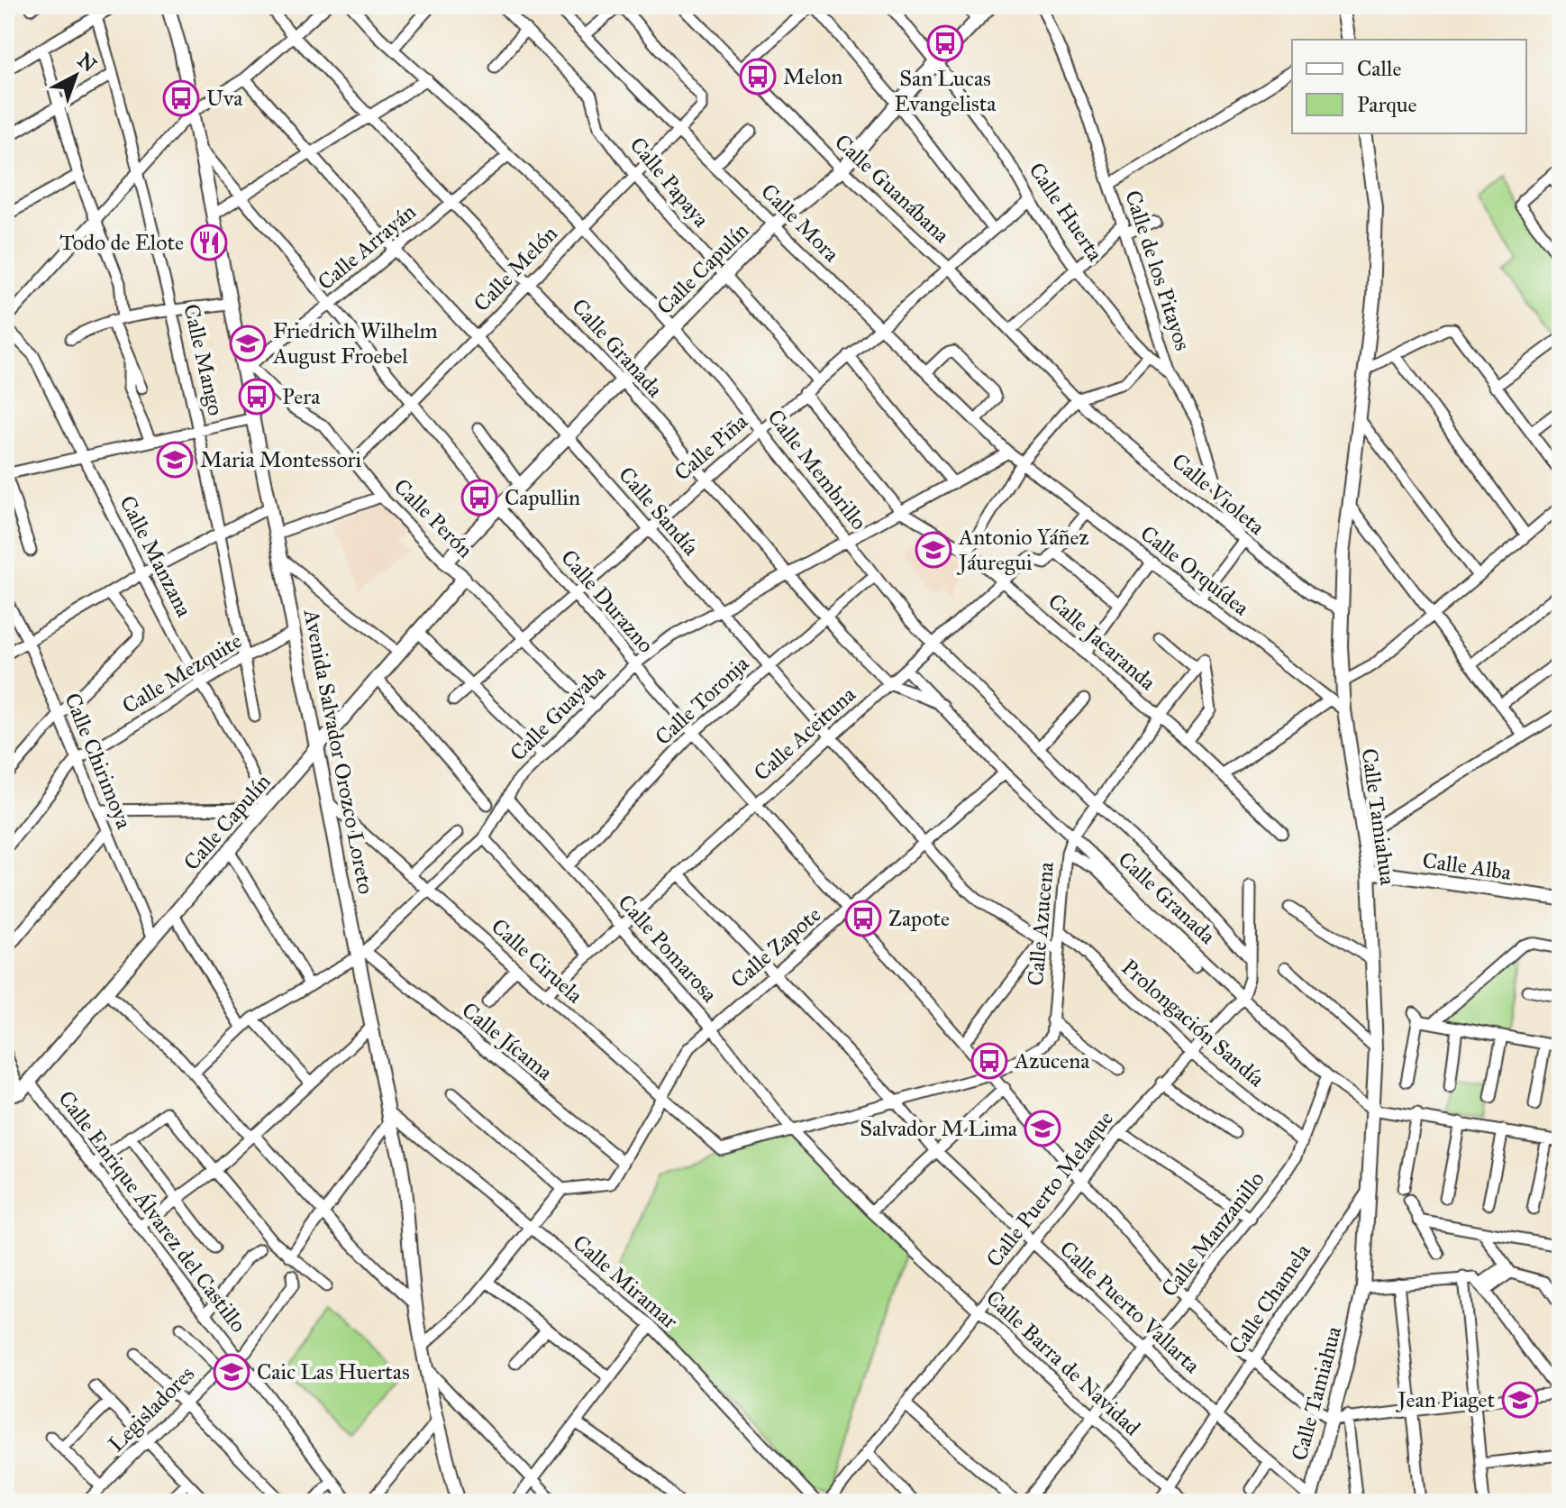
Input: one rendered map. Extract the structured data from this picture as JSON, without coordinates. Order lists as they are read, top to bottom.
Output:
{
  "streets": {
    "street": [
      "Calle Papaya",
      "Calle Guanábana",
      "Calle Huerta",
      "Calle Mora",
      "Calle Arrayán",
      "Calle Melón",
      "Calle Capulín",
      "Calle de los Pitayos",
      "Calle Granada",
      "Calle Mango",
      "Calle Piña",
      "Calle Membrillo",
      "Calle Violeta",
      "Calle Sandía",
      "Calle Perón",
      "Calle Manzana",
      "Calle Orquídea",
      "Calle Durazno",
      "Calle Jacaranda",
      "Calle Mezquite",
      "Calle Toronja",
      "Calle Guayaba",
      "Calle Aceituna",
      "Avenida Salvador Orozco Loreto",
      "Calle Chirimoya",
      "Calle Tamiahua",
      "Calle Alba",
      "Calle Azucena",
      "Calle Zapote",
      "Calle Pomarosa",
      "Calle Ciruela",
      "Prolongación Sandía",
      "Calle Jícama",
      "Calle Puerto Melaque",
      "Calle Enrique Álvarez del Castillo",
      "Calle Manzanillo",
      "Calle Miramar",
      "Calle Chamela",
      "Calle Puerto Vallarta",
      "Calle Barra de Navidad",
      "Legisladores"
    ]
  },
  "crossings": [
    ["Calle Papaya", "Calle Melón"],
    ["Calle Papaya", "Calle Capulín"],
    ["Calle Papaya", "Calle Piña"],
    ["Calle Guanábana", "Calle Capulín"],
    ["Calle Guanábana", "Calle Piña"],
    ["Calle Guanábana", "Calle Violeta"],
    ["Calle Huerta", "Calle Capulín"],
    ["Calle Huerta", "Calle de los Pitayos"],
    ["Calle Huerta", "Calle Piña"],
    ["Calle Mora", "Calle Melón"],
    ["Calle Mora", "Calle Capulín"],
    ["Calle Mora", "Calle Piña"],
    ["Calle Mora", "Calle Orquídea"],
    ["Calle Mora", "Calle Guayaba"],
    ["Calle Arrayán", "Calle Granada"],
    ["Calle Arrayán", "Calle Membrillo"],
    ["Calle Arrayán", "Calle Sandía"],
    ["Calle Arrayán", "Calle Perón"],
    ["Calle Arrayán", "Calle Durazno"],
    ["Calle Arrayán", "Avenida Salvador Orozco Loreto"],
    ["Calle Melón", "Calle Granada"],
    ["Calle Melón", "Calle Membrillo"],
    ["Calle Melón", "Calle Sandía"],
    ["Calle Melón", "Calle Perón"],
    ["Calle Melón", "Calle Durazno"],
    ["Calle Capulín", "Calle Granada"],
    ["Calle Capulín", "Calle Membrillo"],
    ["Calle Capulín", "Calle Sandía"],
    ["Calle Capulín", "Calle Perón"],
    ["Calle Capulín", "Calle Manzana"],
    ["Calle Capulín", "Calle Durazno"],
    ["Calle Capulín", "Avenida Salvador Orozco Loreto"],
    ["Calle Capulín", "Calle Chirimoya"],
    ["Calle Capulín", "Calle Enrique Álvarez del Castillo"],
    ["Calle de los Pitayos", "Calle Violeta"],
    ["Calle Granada", "Calle Piña"],
    ["Calle Granada", "Calle Toronja"],
    ["Calle Granada", "Calle Guayaba"],
    ["Calle Granada", "Calle Aceituna"],
    ["Calle Granada", "Calle Tamiahua"],
    ["Calle Granada", "Calle Azucena"],
    ["Calle Granada", "Calle Zapote"],
    ["Calle Granada", "Calle Puerto Melaque"],
    ["Calle Granada", "Calle Manzanillo"],
    ["Calle Mango", "Calle Mezquite"],
    ["Calle Piña", "Calle Membrillo"],
    ["Calle Piña", "Calle Sandía"],
    ["Calle Piña", "Calle Perón"],
    ["Calle Piña", "Calle Durazno"],
    ["Calle Piña", "Calle Jacaranda"],
    ["Calle Membrillo", "Calle Toronja"],
    ["Calle Membrillo", "Calle Guayaba"],
    ["Calle Membrillo", "Calle Aceituna"],
    ["Calle Membrillo", "Calle Azucena"],
    ["Calle Violeta", "Calle Tamiahua"],
    ["Calle Sandía", "Calle Toronja"],
    ["Calle Sandía", "Calle Guayaba"],
    ["Calle Sandía", "Calle Aceituna"],
    ["Calle Sandía", "Calle Azucena"],
    ["Calle Sandía", "Calle Zapote"],
    ["Calle Perón", "Calle Guayaba"],
    ["Calle Perón", "Avenida Salvador Orozco Loreto"],
    ["Calle Manzana", "Calle Mezquite"],
    ["Calle Orquídea", "Calle Tamiahua"],
    ["Calle Durazno", "Calle Toronja"],
    ["Calle Durazno", "Calle Guayaba"],
    ["Calle Durazno", "Calle Aceituna"],
    ["Calle Durazno", "Avenida Salvador Orozco Loreto"],
    ["Calle Durazno", "Calle Tamiahua"],
    ["Calle Durazno", "Calle Azucena"],
    ["Calle Durazno", "Calle Zapote"],
    ["Calle Durazno", "Calle Puerto Melaque"],
    ["Calle Durazno", "Calle Manzanillo"],
    ["Calle Durazno", "Calle Chamela"],
    ["Calle Jacaranda", "Calle Guayaba"],
    ["Calle Jacaranda", "Calle Aceituna"],
    ["Calle Jacaranda", "Calle Azucena"],
    ["Calle Mezquite", "Avenida Salvador Orozco Loreto"],
    ["Calle Mezquite", "Calle Chirimoya"],
    ["Calle Toronja", "Calle Pomarosa"],
    ["Calle Guayaba", "Avenida Salvador Orozco Loreto"],
    ["Calle Guayaba", "Calle Pomarosa"],
    ["Calle Guayaba", "Calle Ciruela"],
    ["Calle Guayaba", "Calle Jícama"],
    ["Calle Aceituna", "Calle Pomarosa"],
    ["Calle Aceituna", "Calle Ciruela"],
    ["Avenida Salvador Orozco Loreto", "Calle Ciruela"],
    ["Avenida Salvador Orozco Loreto", "Calle Jícama"],
    ["Avenida Salvador Orozco Loreto", "Calle Miramar"],
    ["Calle Tamiahua", "Calle Alba"],
    ["Calle Tamiahua", "Calle Chamela"],
    ["Calle Tamiahua", "Calle Puerto Vallarta"],
    ["Calle Azucena", "Calle Pomarosa"],
    ["Calle Azucena", "Calle Ciruela"],
    ["Calle Azucena", "Prolongación Sandía"],
    ["Calle Azucena", "Calle Puerto Vallarta"],
    ["Calle Azucena", "Calle Barra de Navidad"],
    ["Calle Zapote", "Calle Pomarosa"],
    ["Calle Zapote", "Calle Ciruela"],
    ["Calle Zapote", "Calle Jícama"],
    ["Calle Zapote", "Calle Puerto Vallarta"],
    ["Calle Pomarosa", "Calle Barra de Navidad"],
    ["Prolongación Sandía", "Calle Puerto Melaque"],
    ["Prolongación Sandía", "Calle Manzanillo"],
    ["Calle Puerto Melaque", "Calle Puerto Vallarta"],
    ["Calle Puerto Melaque", "Calle Barra de Navidad"],
    ["Calle Enrique Álvarez del Castillo", "Legisladores"],
    ["Calle Manzanillo", "Calle Puerto Vallarta"],
    ["Calle Manzanillo", "Calle Barra de Navidad"],
    ["Calle Chamela", "Calle Puerto Vallarta"],
    ["Calle Chamela", "Calle Barra de Navidad"]
  ],
  "places": {
    "bus stop": [
      "San Lucas Evangelista",
      "Melon",
      "Uva",
      "Pera",
      "Capullin",
      "Zapote",
      "Azucena"
    ],
    "restaurant": ["Todo de Elote"],
    "school or university": [
      "Friedrich Wilhelm August Froebel",
      "Maria Montessori",
      "Antonio Yáñez Jáuregui",
      "Salvador M Lima",
      "Caic Las Huertas",
      "Jean Piaget"
    ]
  },
  "legend": ["Calle", "Parque"],
  "north": "top right"
}
